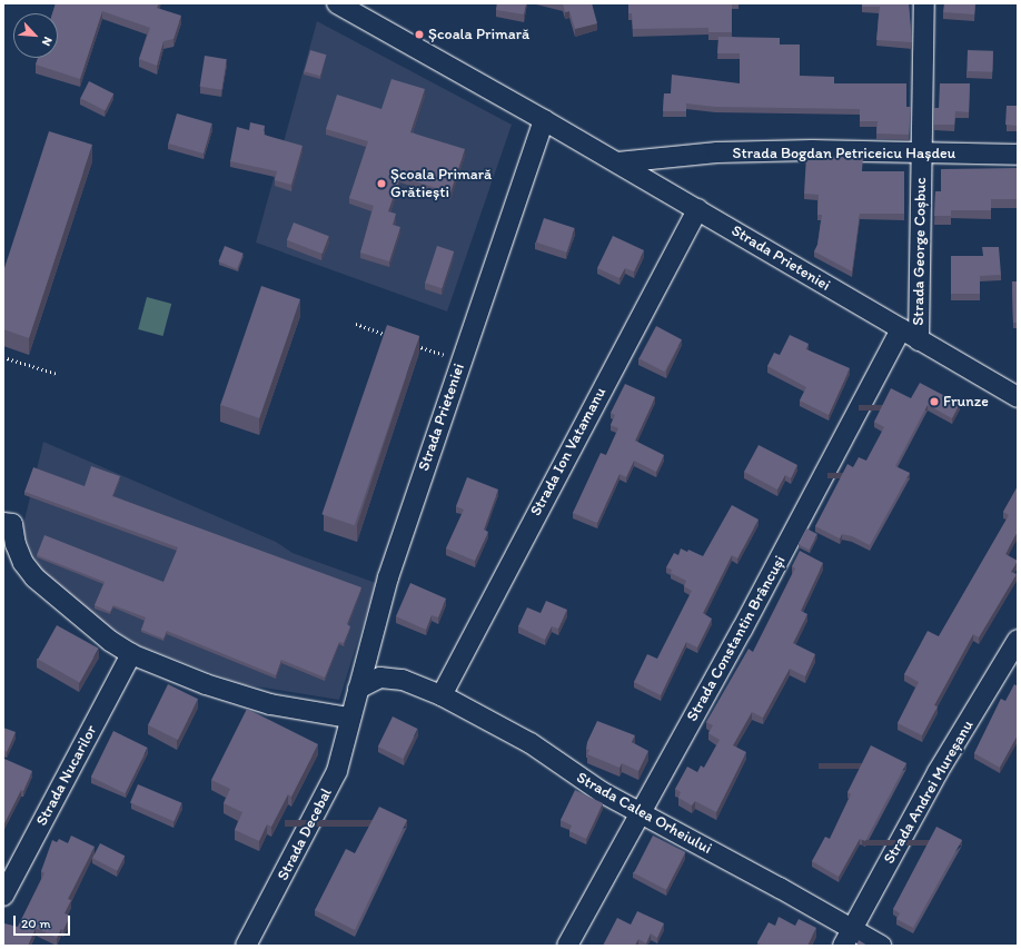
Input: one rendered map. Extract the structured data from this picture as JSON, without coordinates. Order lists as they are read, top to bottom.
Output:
{
  "streets": {
    "street": [
      "Strada Bogdan Petriceicu Hașdeu",
      "Strada George Coșbuc",
      "Strada Prieteniei",
      "Strada Ion Vatamanu",
      "Strada Constantin Brâncuși",
      "Strada Nucarilor",
      "Strada Andrei Mureșanu",
      "Strada Calea Orheiului",
      "Strada Decebal"
    ]
  },
  "crossings": [
    ["Strada Bogdan Petriceicu Hașdeu", "Strada George Coșbuc"],
    ["Strada Bogdan Petriceicu Hașdeu", "Strada Prieteniei"],
    ["Strada George Coșbuc", "Strada Prieteniei"],
    ["Strada Prieteniei", "Strada Ion Vatamanu"],
    ["Strada Prieteniei", "Strada Constantin Brâncuși"],
    ["Strada Prieteniei", "Strada Calea Orheiului"],
    ["Strada Prieteniei", "Strada Decebal"],
    ["Strada Ion Vatamanu", "Strada Calea Orheiului"],
    ["Strada Constantin Brâncuși", "Strada Calea Orheiului"],
    ["Strada Andrei Mureșanu", "Strada Calea Orheiului"]
  ],
  "places": ["Școala Primară", "Școala Primară Grătiești", "Frunze"],
  "scale_bar": "20 m",
  "north": "bottom right"
}
